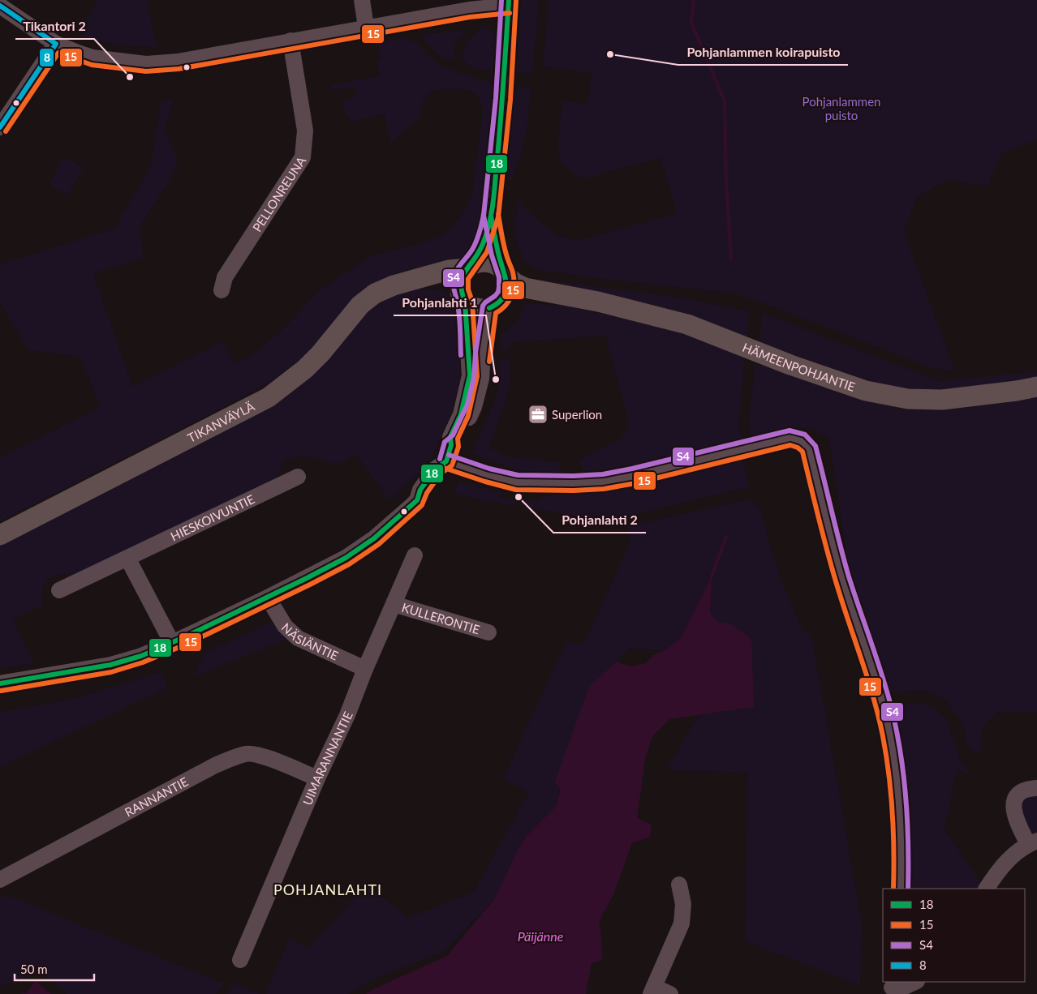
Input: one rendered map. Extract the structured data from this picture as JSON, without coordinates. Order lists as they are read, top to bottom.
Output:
{
  "streets": {
    "main road": ["HÄMEENPOHJANTIE", "TIKANVÄYLÄ"],
    "street": [
      "PELLONREUNA",
      "HIESKOIVUNTIE",
      "KULLERONTIE",
      "NÄSIÄNTIE",
      "UIMARANNANTIE",
      "RANNANTIE"
    ]
  },
  "crossings": [
    ["HÄMEENPOHJANTIE", "TIKANVÄYLÄ"],
    ["KULLERONTIE", "UIMARANNANTIE"],
    ["NÄSIÄNTIE", "UIMARANNANTIE"],
    ["UIMARANNANTIE", "RANNANTIE"]
  ],
  "districts": ["POHJANLAHTI"],
  "water": ["Päijänne"],
  "parks": ["Pohjanlammen puisto"],
  "places": {
    "other": [
      "Pohjanlammen koirapuisto",
      "Tikantori 2",
      "Pohjanlahti 1",
      "Pohjanlahti 2"
    ],
    "office": ["Superlion"]
  },
  "lines": [
    "transit line 18",
    "transit line S4",
    "transit line 15",
    "transit line 8"
  ],
  "legend": [
    "18",
    "15",
    "S4",
    "8"
  ],
  "scale_bar": "50 m"
}
